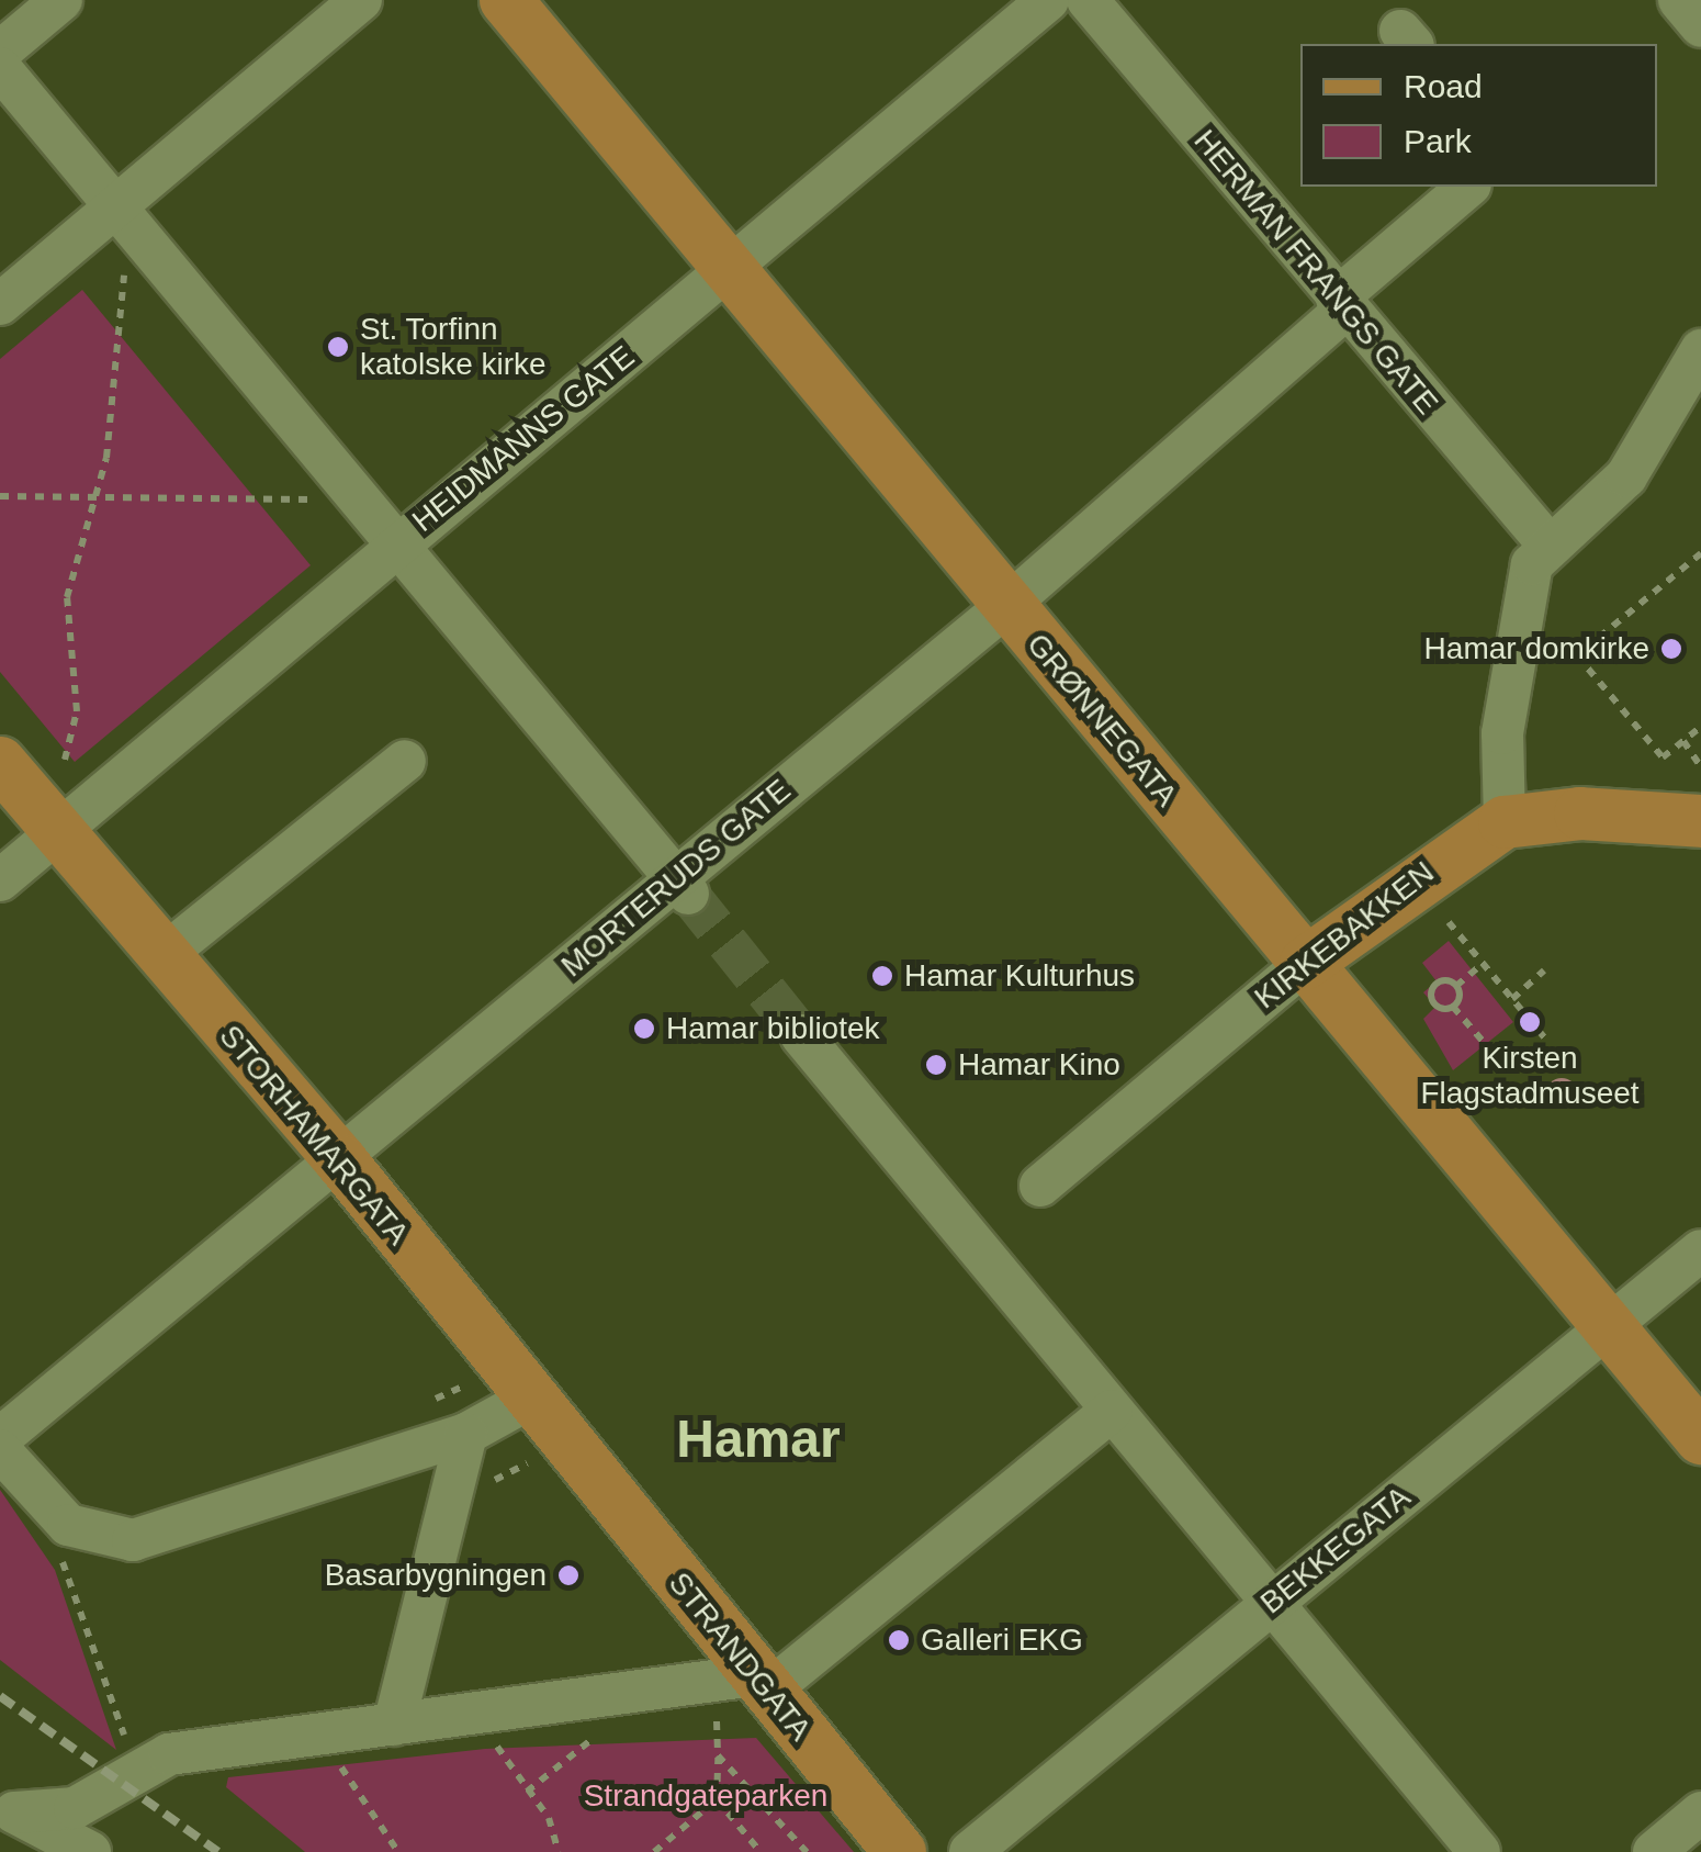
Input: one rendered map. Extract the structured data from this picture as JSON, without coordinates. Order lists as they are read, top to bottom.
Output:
{
  "streets": {
    "main road": [
      "GRØNNEGATA",
      "KIRKEBAKKEN",
      "STORHAMARGATA",
      "STRANDGATA"
    ],
    "street": [
      "HERMAN FRANGS GATE",
      "HEIDMANNS GATE",
      "MORTERUDS GATE",
      "BEKKEGATA"
    ]
  },
  "crossings": [
    ["HERMAN FRANGS GATE", "MORTERUDS GATE"],
    ["HEIDMANNS GATE", "GRØNNEGATA"],
    ["HEIDMANNS GATE", "STORHAMARGATA"],
    ["GRØNNEGATA", "MORTERUDS GATE"],
    ["GRØNNEGATA", "KIRKEBAKKEN"],
    ["GRØNNEGATA", "BEKKEGATA"],
    ["MORTERUDS GATE", "STORHAMARGATA"],
    ["STORHAMARGATA", "STRANDGATA"]
  ],
  "districts": ["Hamar"],
  "parks": ["Strandgateparken"],
  "places": [
    "St. Torfinn katolske kirke",
    "Hamar domkirke",
    "Hamar Kulturhus",
    "Kirsten Flagstadmuseet",
    "Hamar bibliotek",
    "Hamar Kino",
    "Basarbygningen",
    "Galleri EKG"
  ],
  "legend": ["Road", "Park"]
}
